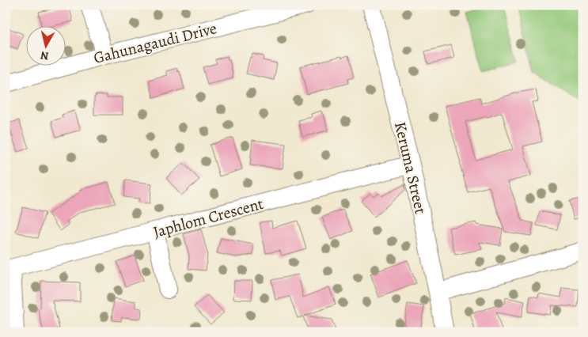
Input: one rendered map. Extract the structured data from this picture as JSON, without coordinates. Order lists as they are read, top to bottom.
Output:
{
  "streets": {
    "street": ["Gahunagaudi Drive", "Keruma Street", "Japhlom Crescent"]
  },
  "crossings": [
    ["Keruma Street", "Japhlom Crescent"]
  ],
  "north": "bottom"
}
